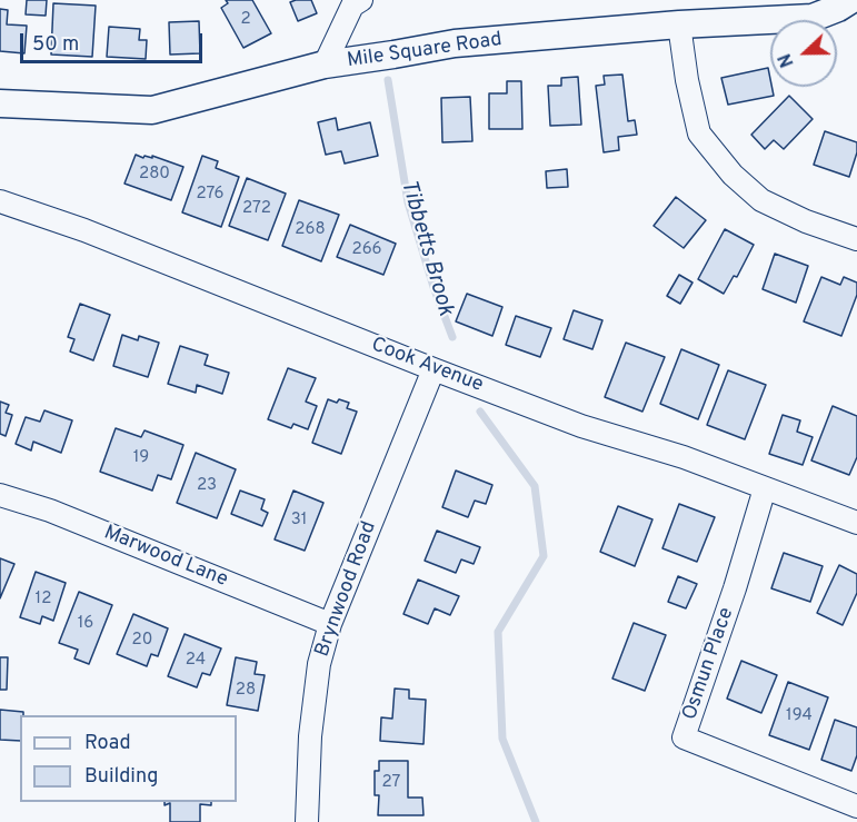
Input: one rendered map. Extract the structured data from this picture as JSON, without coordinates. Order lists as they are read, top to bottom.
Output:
{
  "streets": {
    "street": [
      "Mile Square Road",
      "Cook Avenue",
      "Marwood Lane",
      "Brynwood Road",
      "Osmun Place"
    ]
  },
  "crossings": [
    ["Cook Avenue", "Brynwood Road"],
    ["Cook Avenue", "Osmun Place"],
    ["Marwood Lane", "Brynwood Road"]
  ],
  "water": ["Tibbetts Brook"],
  "house_numbers": [
    "2",
    "280",
    "276",
    "272",
    "268",
    "266",
    "19",
    "23",
    "31",
    "12",
    "16",
    "20",
    "24",
    "28",
    "194",
    "27"
  ],
  "legend": ["Road", "Building"],
  "scale_bar": "50 m",
  "north": "left"
}
